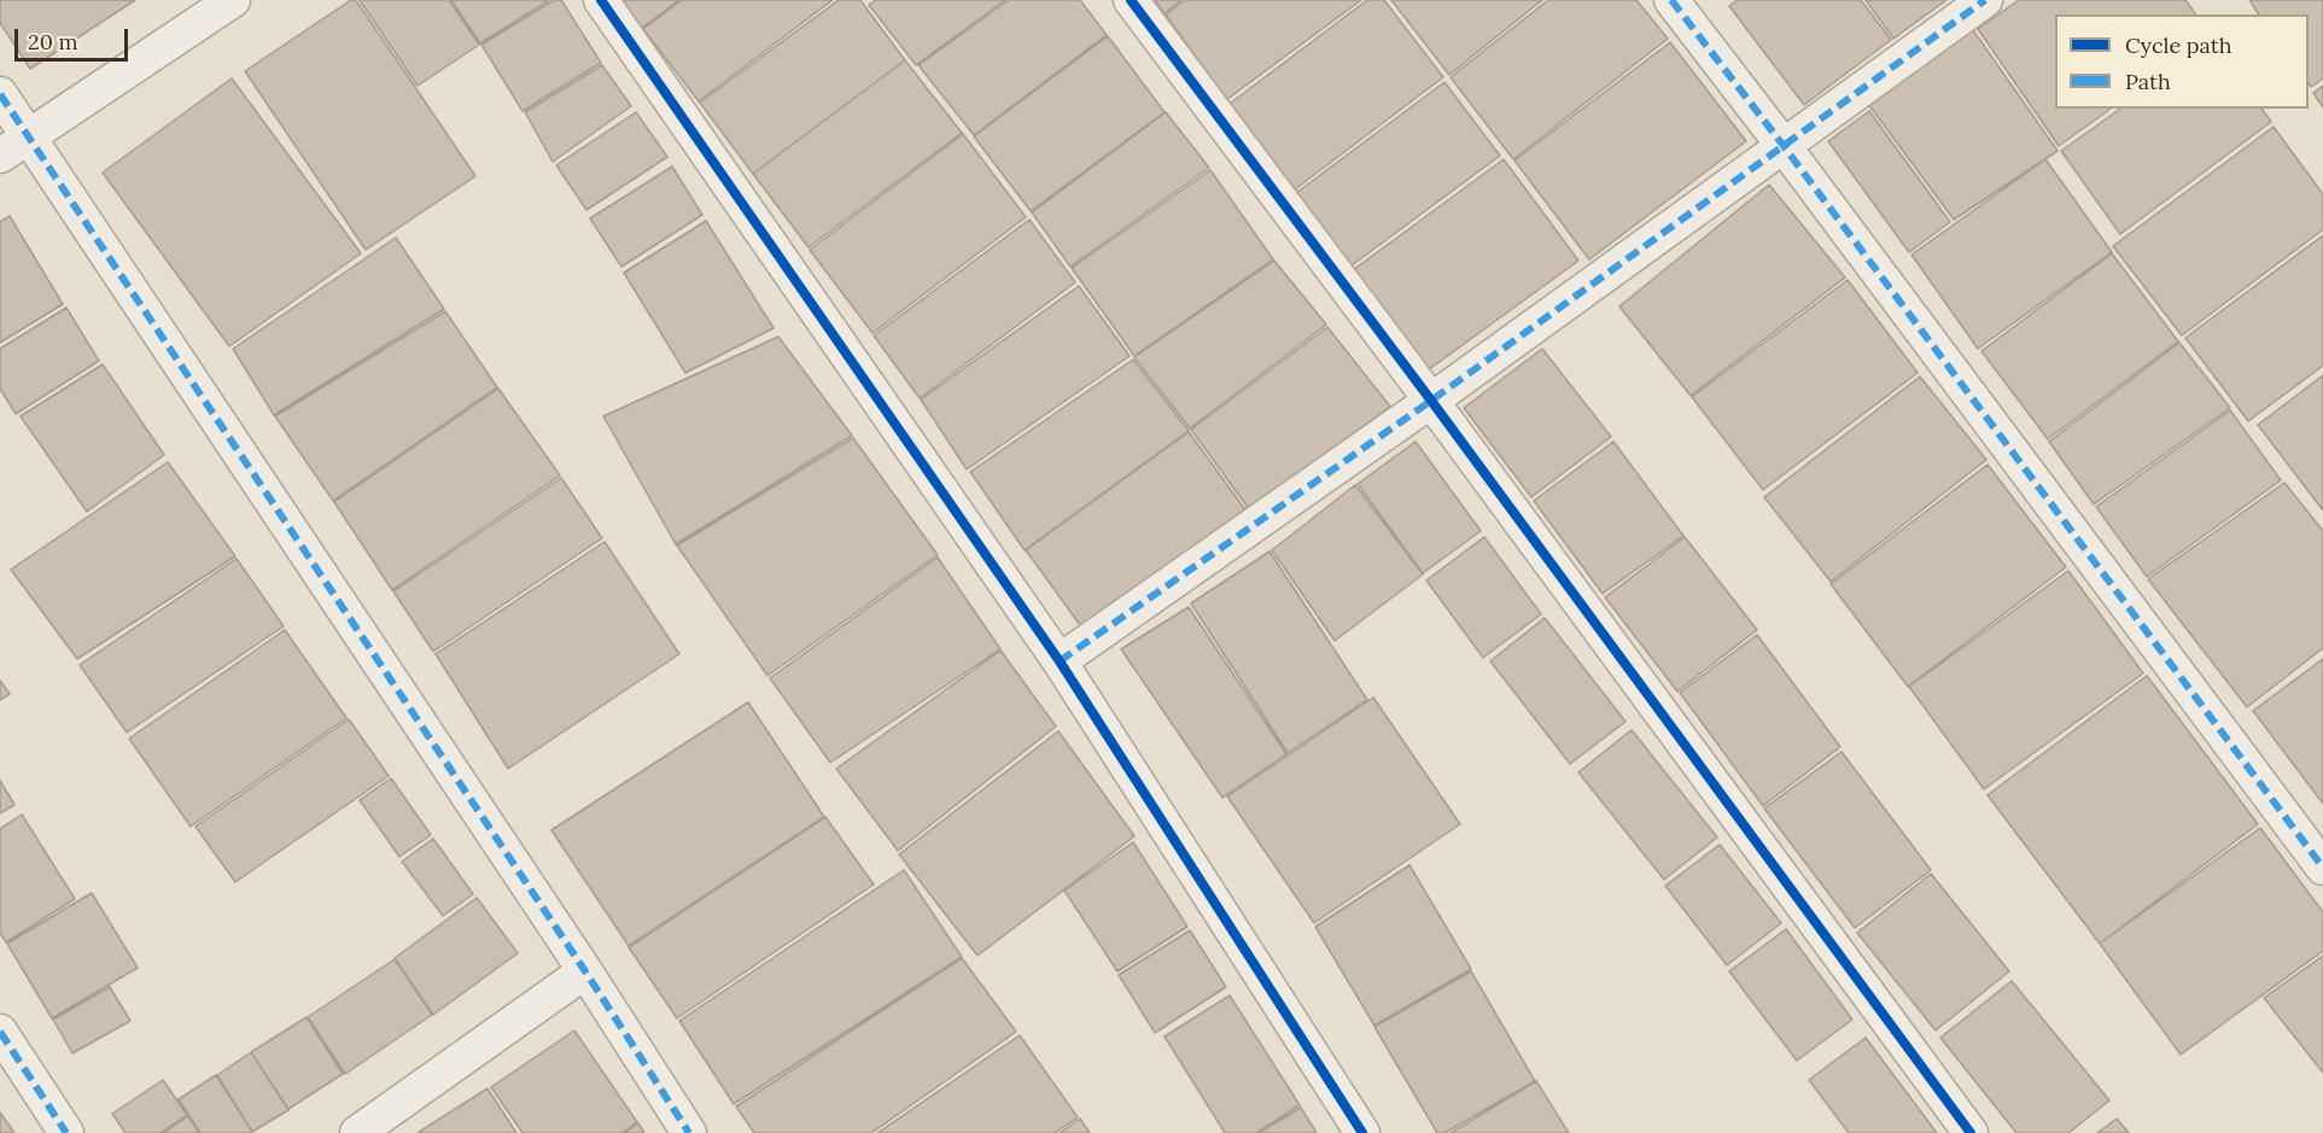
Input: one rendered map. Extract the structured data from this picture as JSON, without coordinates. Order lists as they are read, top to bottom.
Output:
{
  "legend": ["Cycle path", "Path"],
  "scale_bar": "20 m"
}
